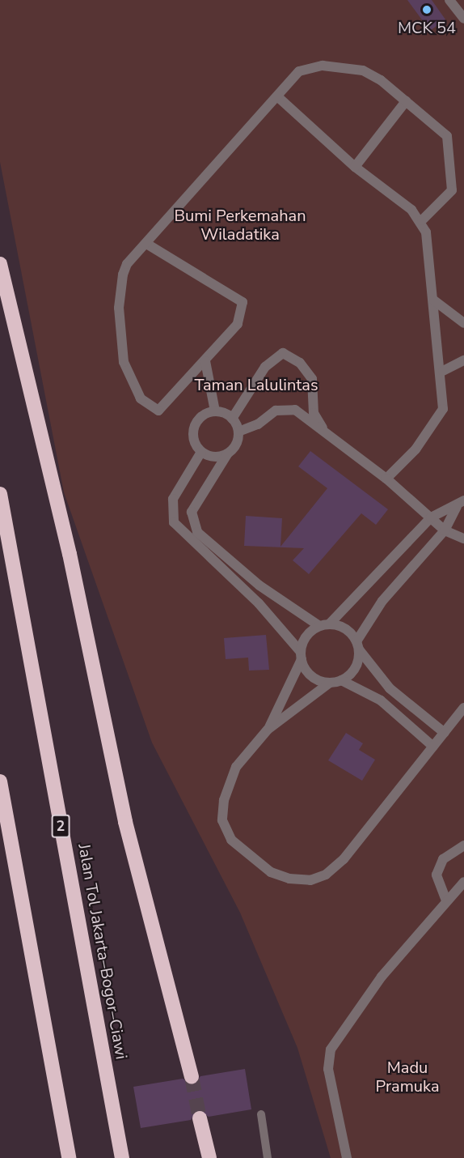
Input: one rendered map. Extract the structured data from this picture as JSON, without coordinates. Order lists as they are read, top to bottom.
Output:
{
  "streets": {
    "highway": ["2", "Jalan Tol Jakarta–Bogor–Ciawi"]
  },
  "parks": ["Bumi Perkemahan Wiladatika", "Taman Lalulintas", "Madu Pramuka"],
  "places": ["MCK 54"]
}
